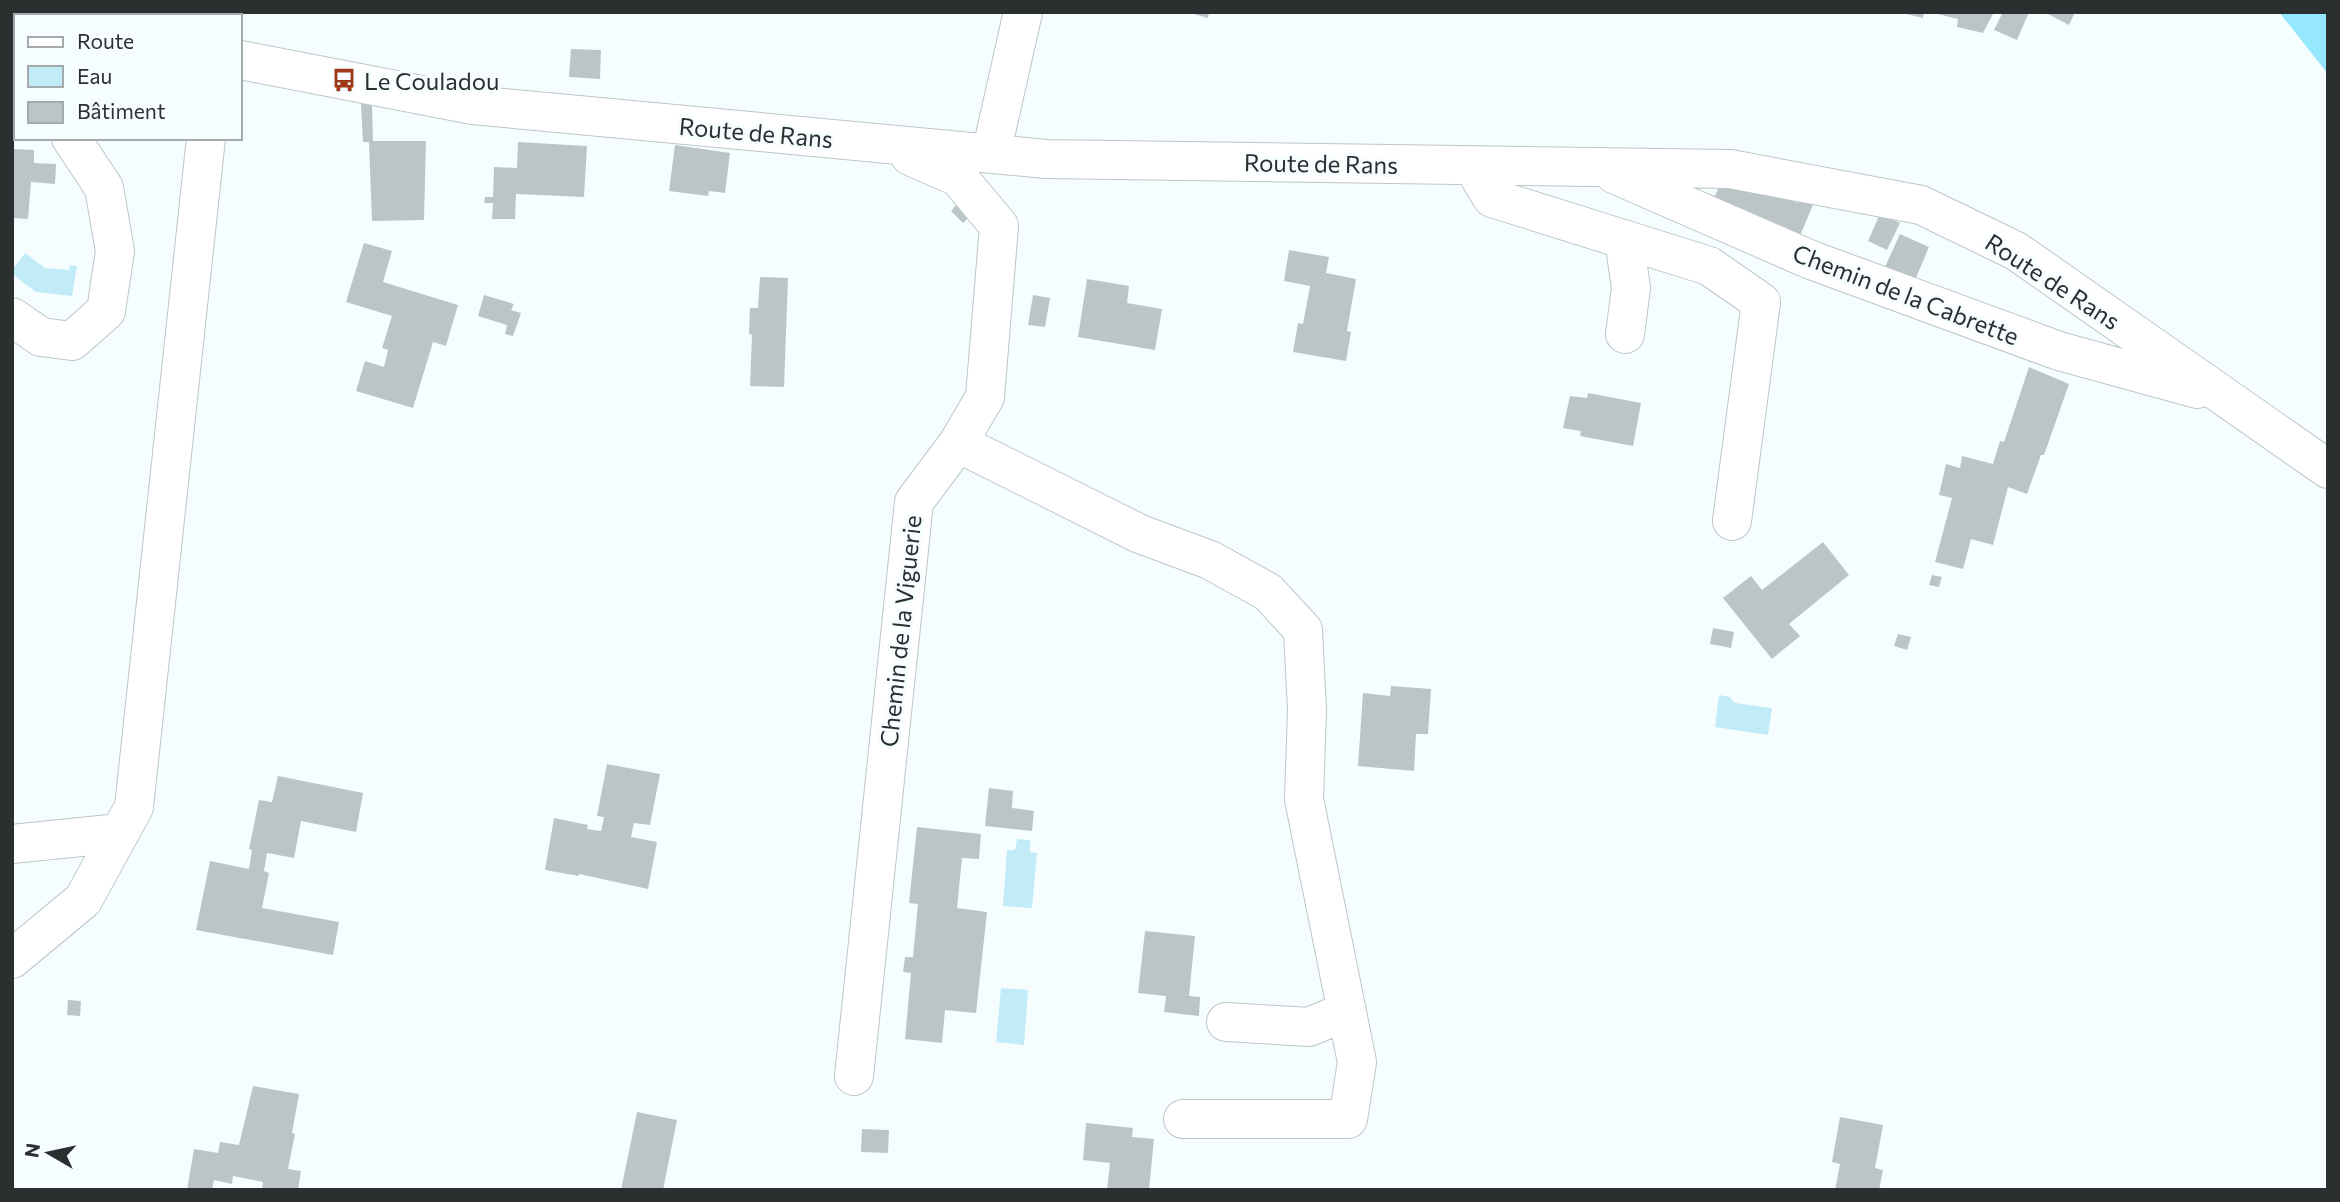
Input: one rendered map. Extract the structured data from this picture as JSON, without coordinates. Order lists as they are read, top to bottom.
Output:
{
  "streets": {
    "street": ["Route de Rans", "Chemin de la Cabrette", "Chemin de la Viguerie"]
  },
  "crossings": [
    ["Route de Rans", "Chemin de la Cabrette"],
    ["Route de Rans", "Chemin de la Viguerie"]
  ],
  "places": {
    "bus stop": ["Le Couladou"]
  },
  "legend": ["Route", "Eau", "Bâtiment"],
  "north": "left"
}
